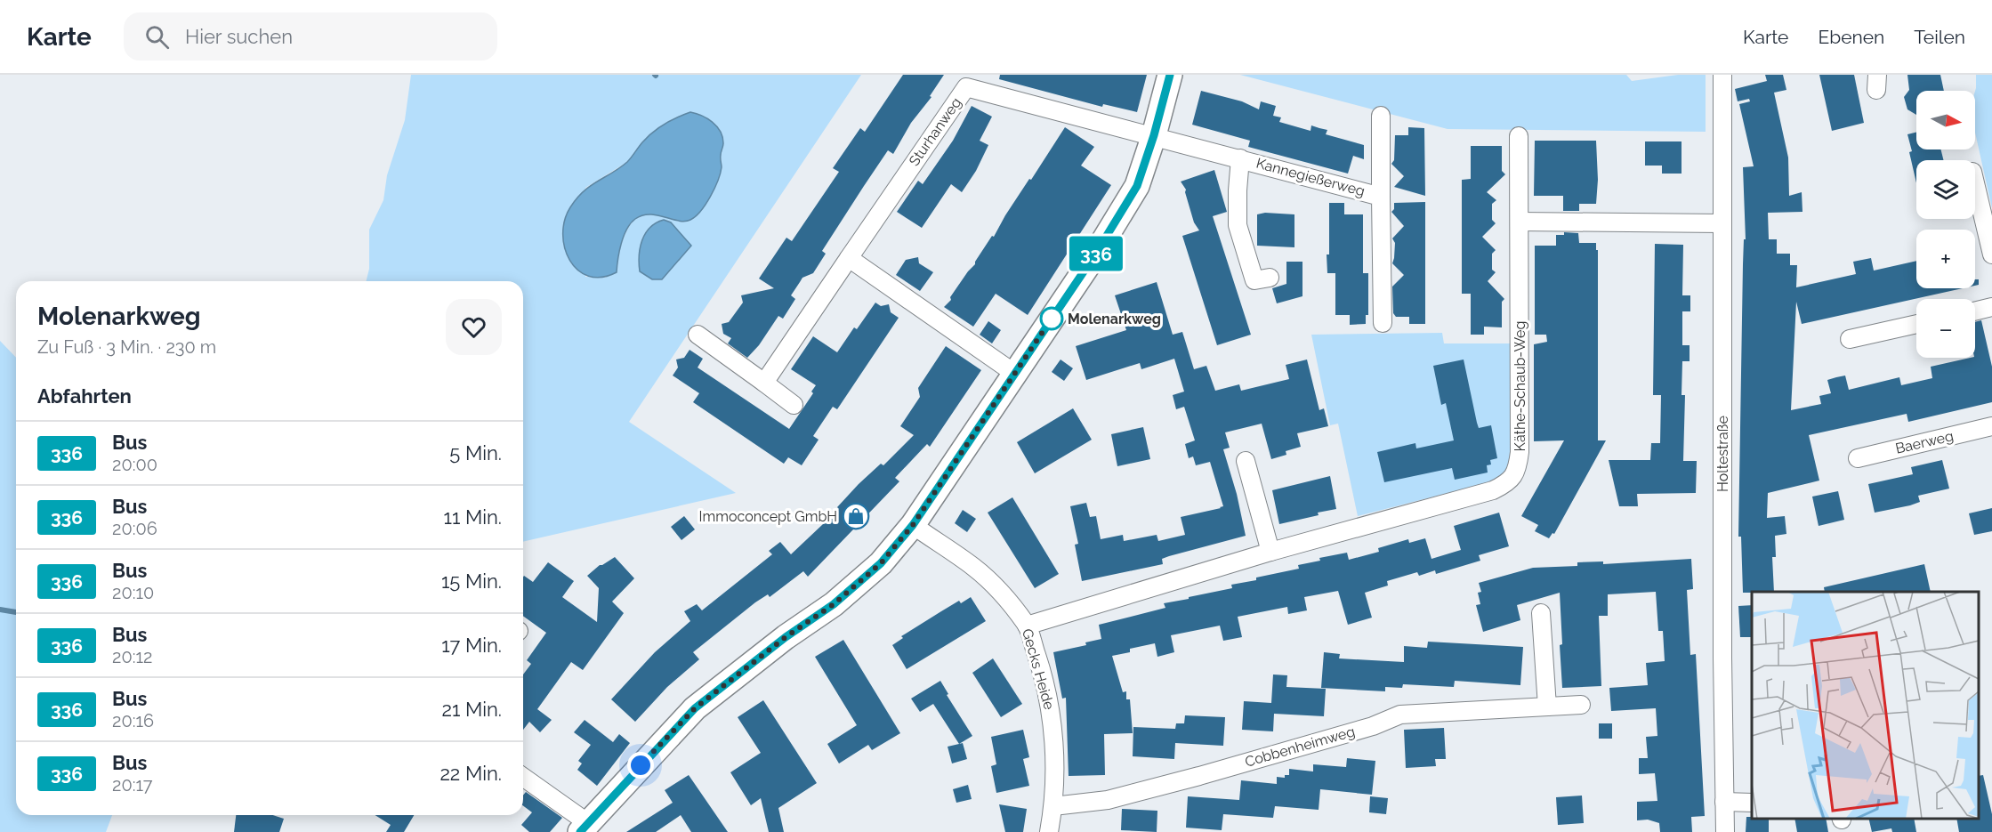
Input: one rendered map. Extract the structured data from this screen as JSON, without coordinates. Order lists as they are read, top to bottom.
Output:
{
  "streets": {
    "street": [
      "Sturhanweg",
      "Kannegießerweg",
      "Käthe-Schaub-Weg",
      "Baerweg",
      "Holtestraße",
      "Gecks Heide",
      "Cobbenheimweg"
    ]
  },
  "crossings": [
    ["Sturhanweg", "Kannegießerweg"],
    ["Gecks Heide", "Cobbenheimweg"]
  ],
  "places": {
    "other": ["Molenarkweg"],
    "shop": ["Immoconcept GmbH"]
  },
  "lines": ["bus line 336"],
  "north": "right",
  "page": {
    "header": "Karte",
    "search": "Hier suchen",
    "nav": ["Karte", "Ebenen", "Teilen"],
    "on_map": "336",
    "map_buttons": ["+", "−"],
    "heading": [
      ["Molenarkweg", "Zu Fuß · 3 Min. · 230 m"],
      "Abfahrten"
    ],
    "list": [
      {
        "mark": "336",
        "name": "Bus",
        "note": "20:00",
        "value": "5 Min."
      },
      {
        "mark": "336",
        "name": "Bus",
        "note": "20:06",
        "value": "11 Min."
      },
      {
        "mark": "336",
        "name": "Bus",
        "note": "20:10",
        "value": "15 Min."
      },
      {
        "mark": "336",
        "name": "Bus",
        "note": "20:12",
        "value": "17 Min."
      },
      {
        "mark": "336",
        "name": "Bus",
        "note": "20:16",
        "value": "21 Min."
      },
      {
        "mark": "336",
        "name": "Bus",
        "note": "20:17",
        "value": "22 Min."
      }
    ]
  }
}
